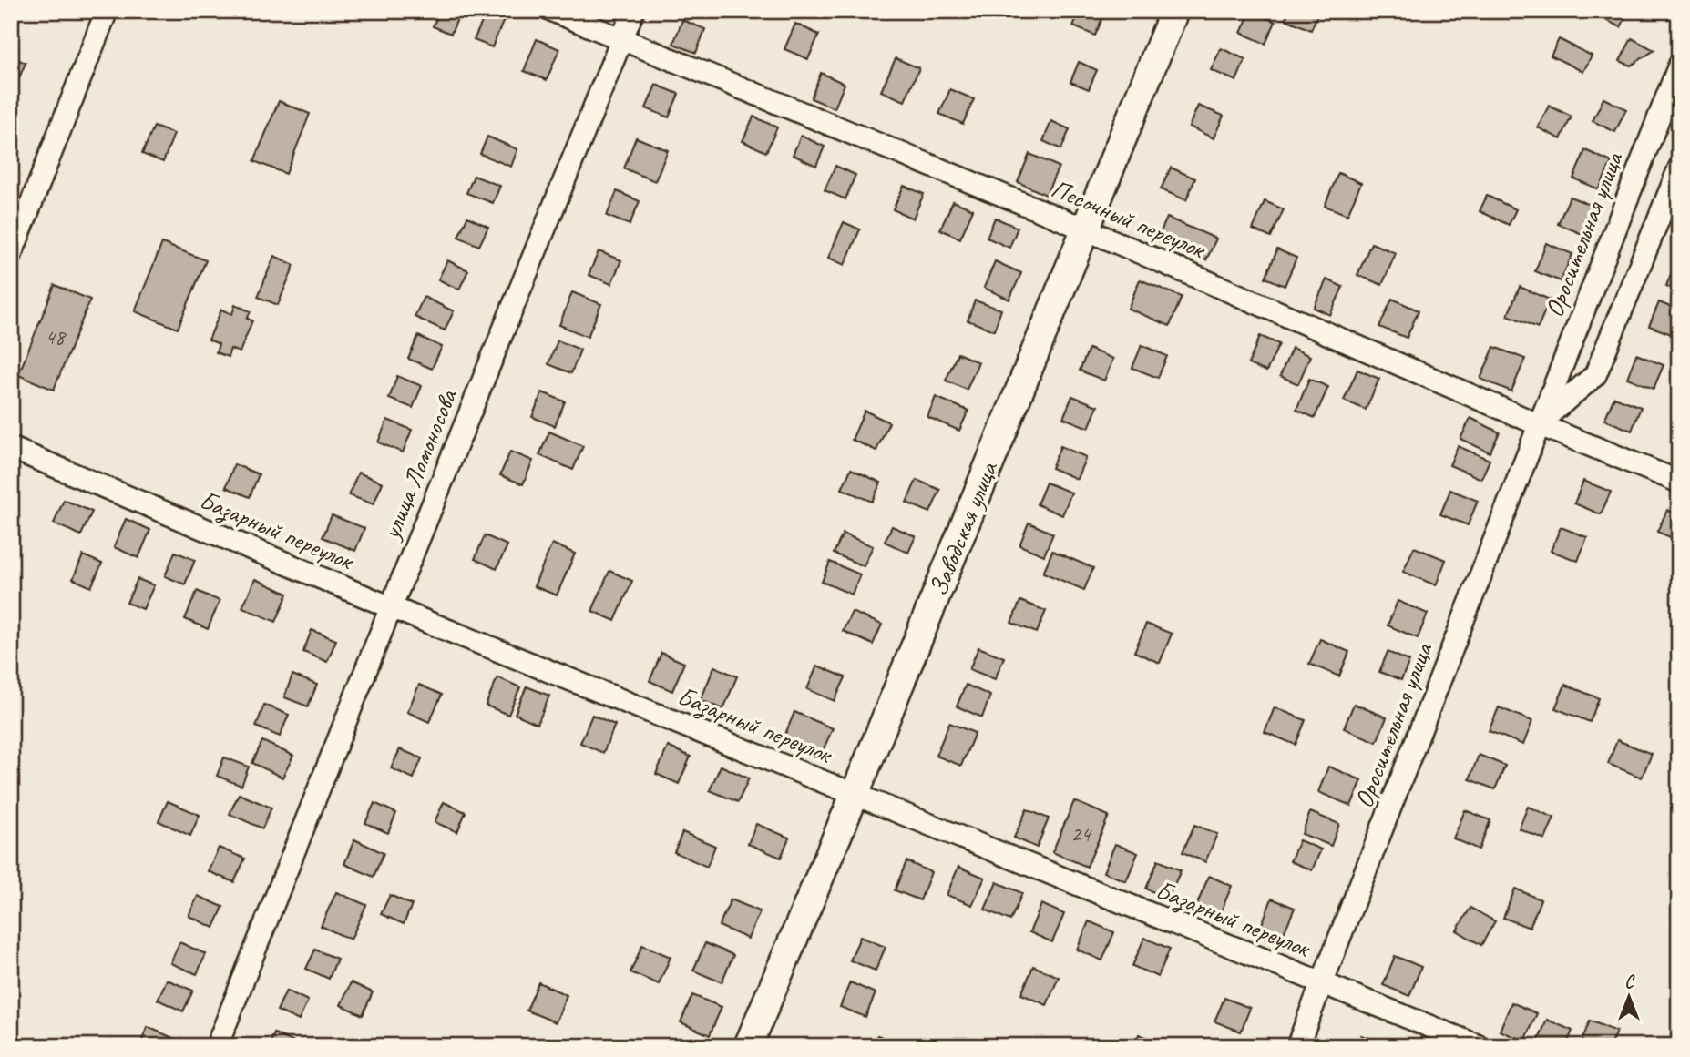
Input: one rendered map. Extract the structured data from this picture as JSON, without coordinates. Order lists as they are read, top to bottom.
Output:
{
  "streets": {
    "main road": ["Заводская улица"],
    "street": [
      "Песочный переулок",
      "Оросительная улица",
      "улица Ломоносова",
      "Базарный переулок"
    ]
  },
  "crossings": [
    ["Песочный переулок", "Оросительная улица"],
    ["Песочный переулок", "улица Ломоносова"],
    ["Песочный переулок", "Заводская улица"],
    ["Оросительная улица", "Базарный переулок"],
    ["улица Ломоносова", "Базарный переулок"],
    ["Заводская улица", "Базарный переулок"]
  ],
  "house_numbers": ["48", "24"],
  "north": "top"
}
